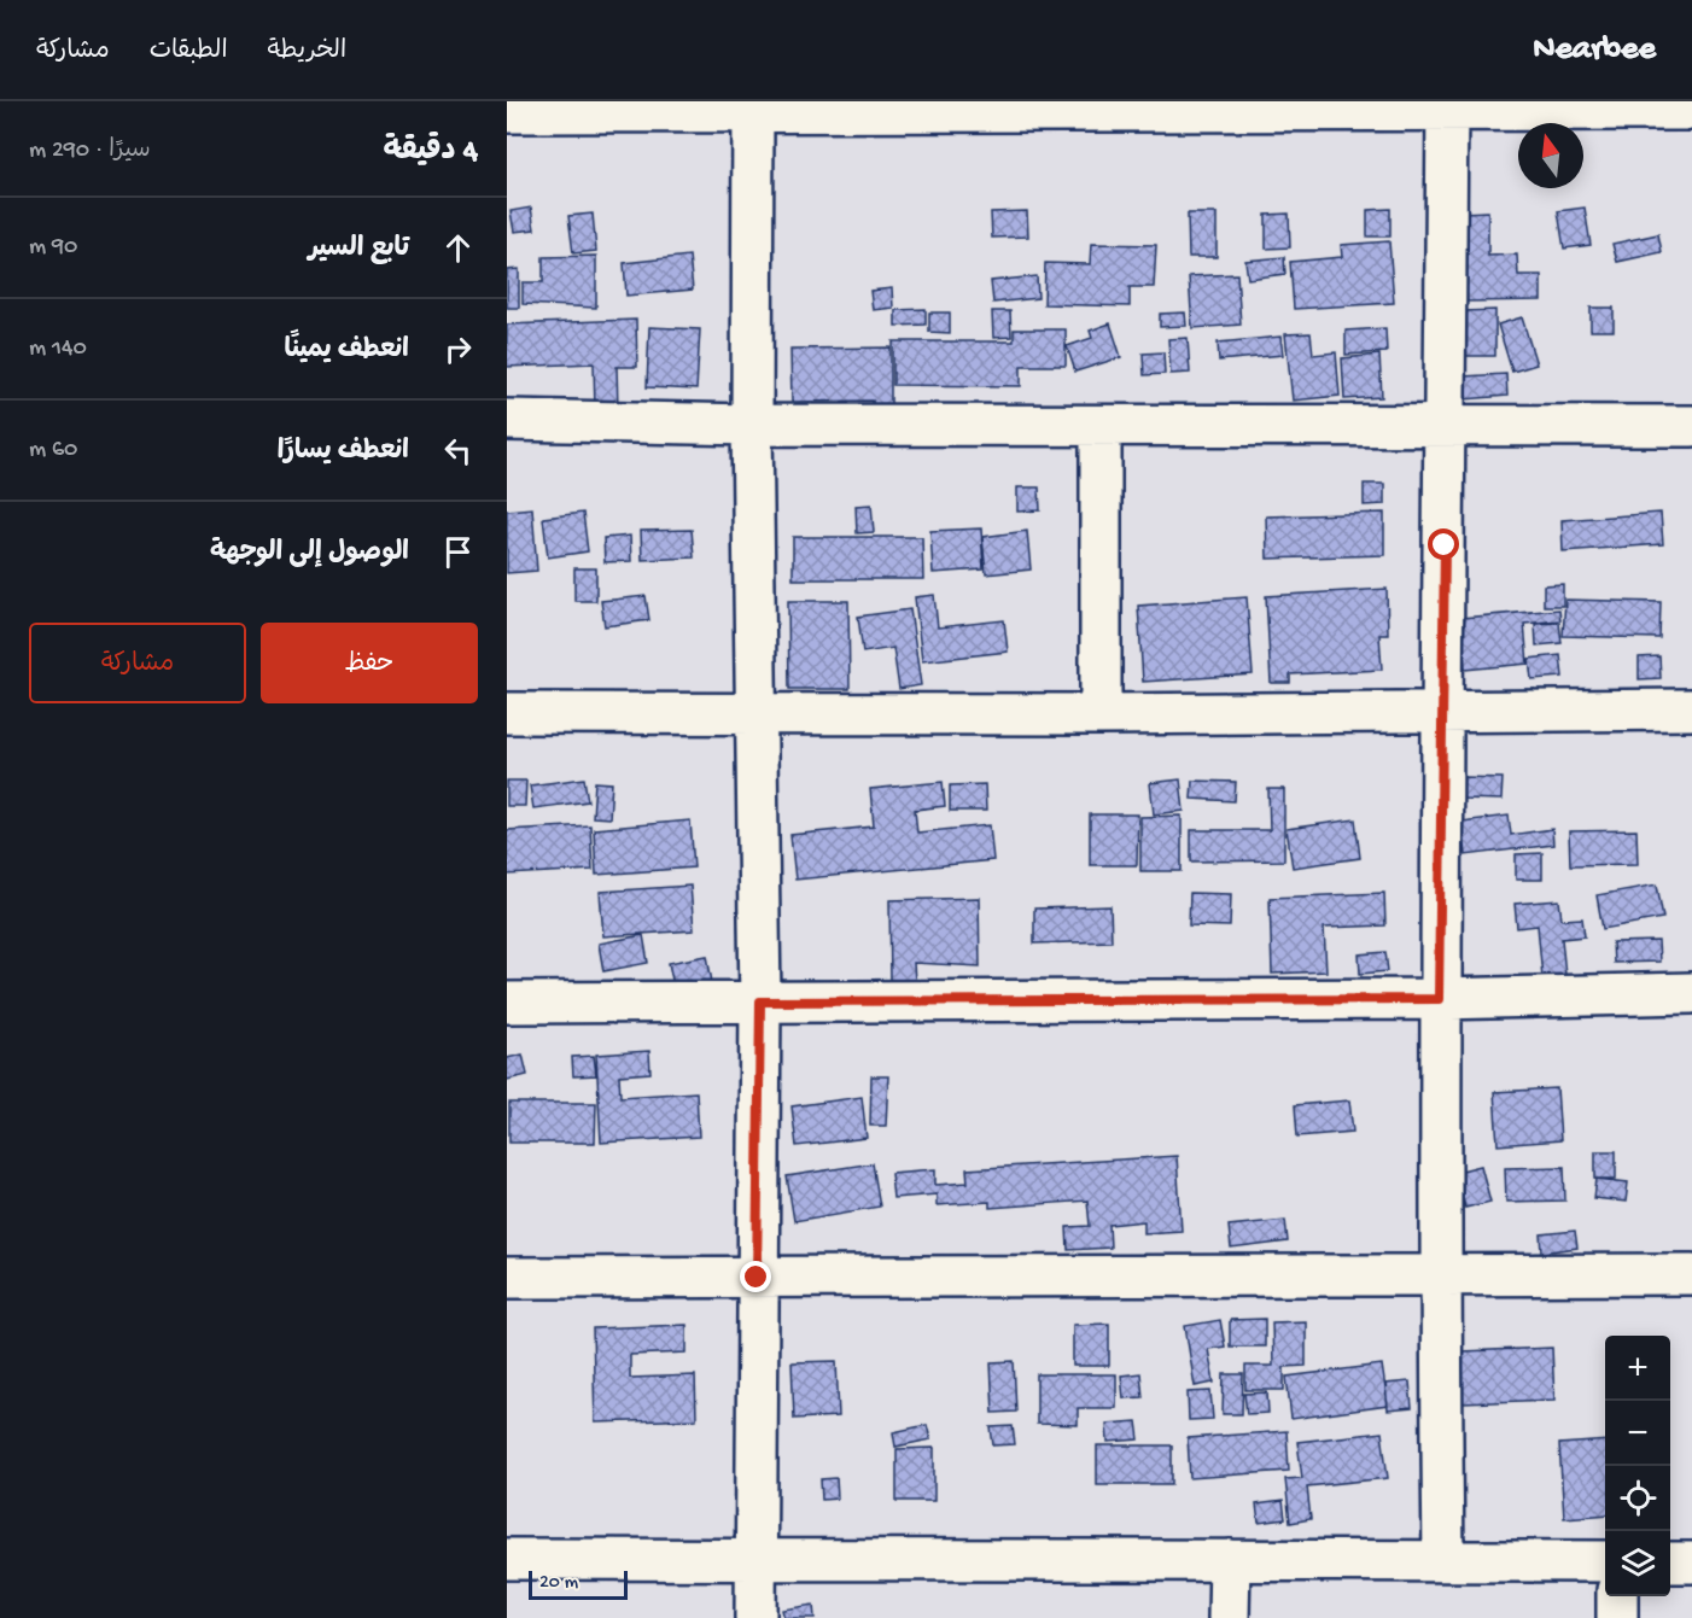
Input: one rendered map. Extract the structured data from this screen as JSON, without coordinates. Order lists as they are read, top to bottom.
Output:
{
  "scale_bar": "20 m",
  "north": "top",
  "page": {
    "header": "Nearbee",
    "nav": ["الخريطة", "الطبقات", "مشاركة"],
    "heading": ["4 دقيقة", "سيرًا · 290 m"],
    "list": [
      ["تابع السير", "90 m"],
      ["انعطف يمينًا", "140 m"],
      ["انعطف يسارًا", "60 m"],
      "الوصول إلى الوجهة"
    ],
    "buttons": ["حفظ", "مشاركة"],
    "map_buttons": ["+", "−"],
    "scale": "20 m"
  }
}
